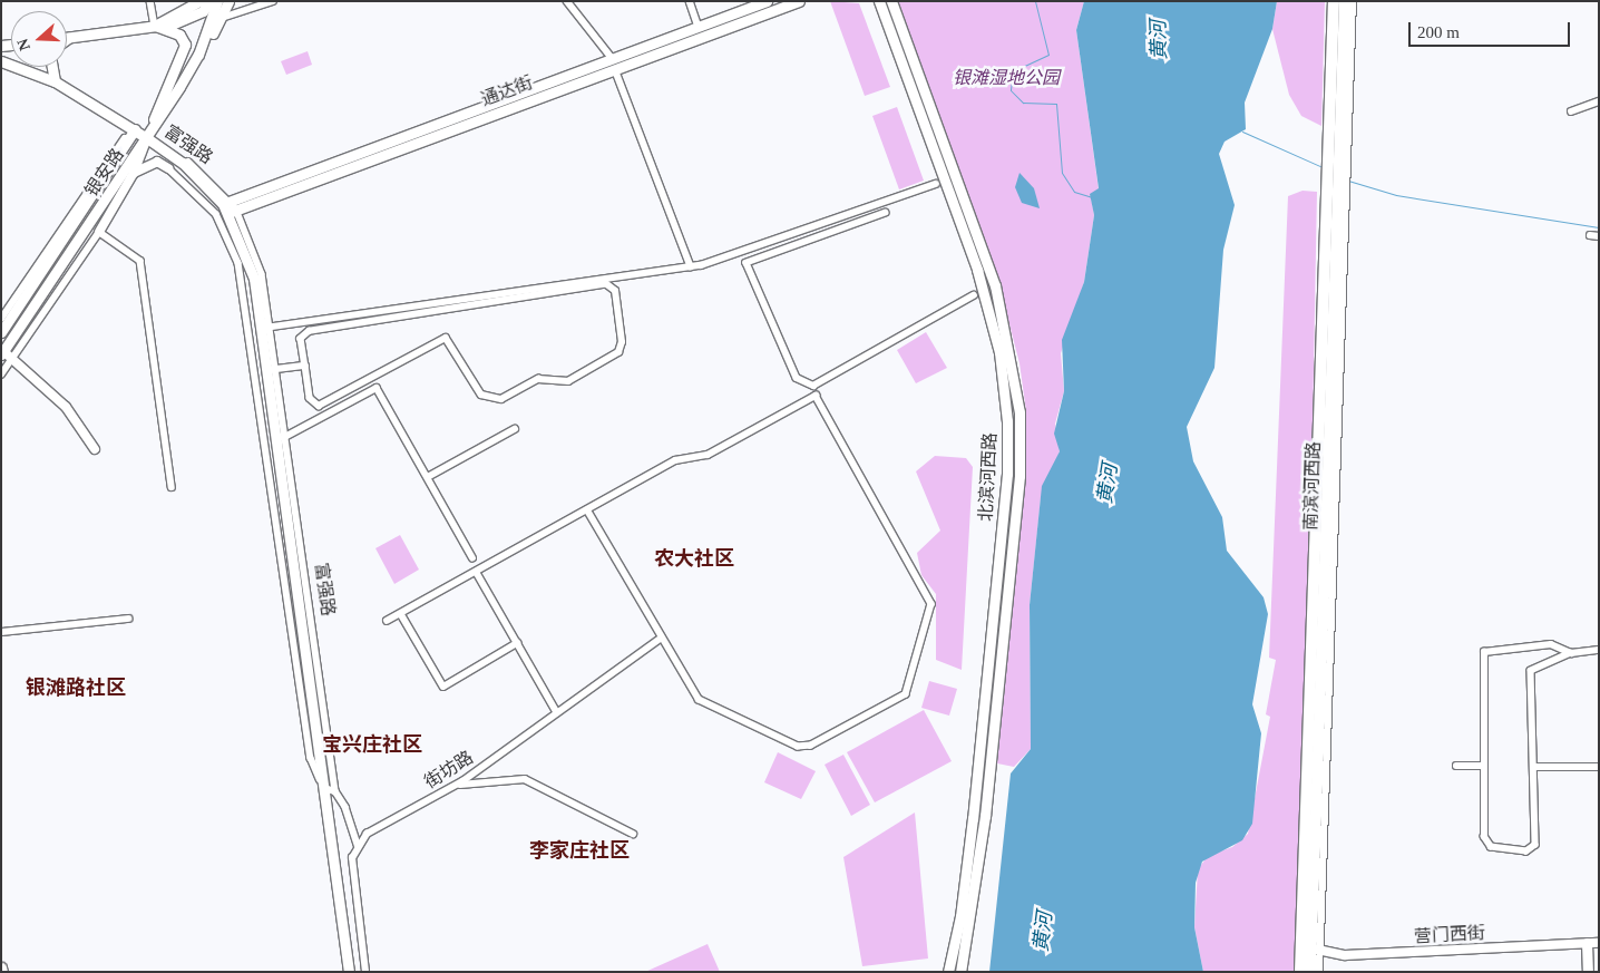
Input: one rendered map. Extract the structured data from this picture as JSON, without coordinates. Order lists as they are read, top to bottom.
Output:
{
  "streets": {
    "highway": ["南滨河西路"],
    "main road": [
      "通达街",
      "富强路",
      "银安路",
      "北滨河西路"
    ],
    "street": ["街坊路", "营门西街"]
  },
  "crossings": [
    ["通达街", "富强路"],
    ["富强路", "银安路"],
    ["南滨河西路", "营门西街"]
  ],
  "districts": [
    "农大社区",
    "银滩路社区",
    "宝兴庄社区",
    "李家庄社区"
  ],
  "water": ["黄河"],
  "parks": ["银滩湿地公园"],
  "scale_bar": "200 m",
  "north": "left"
}
